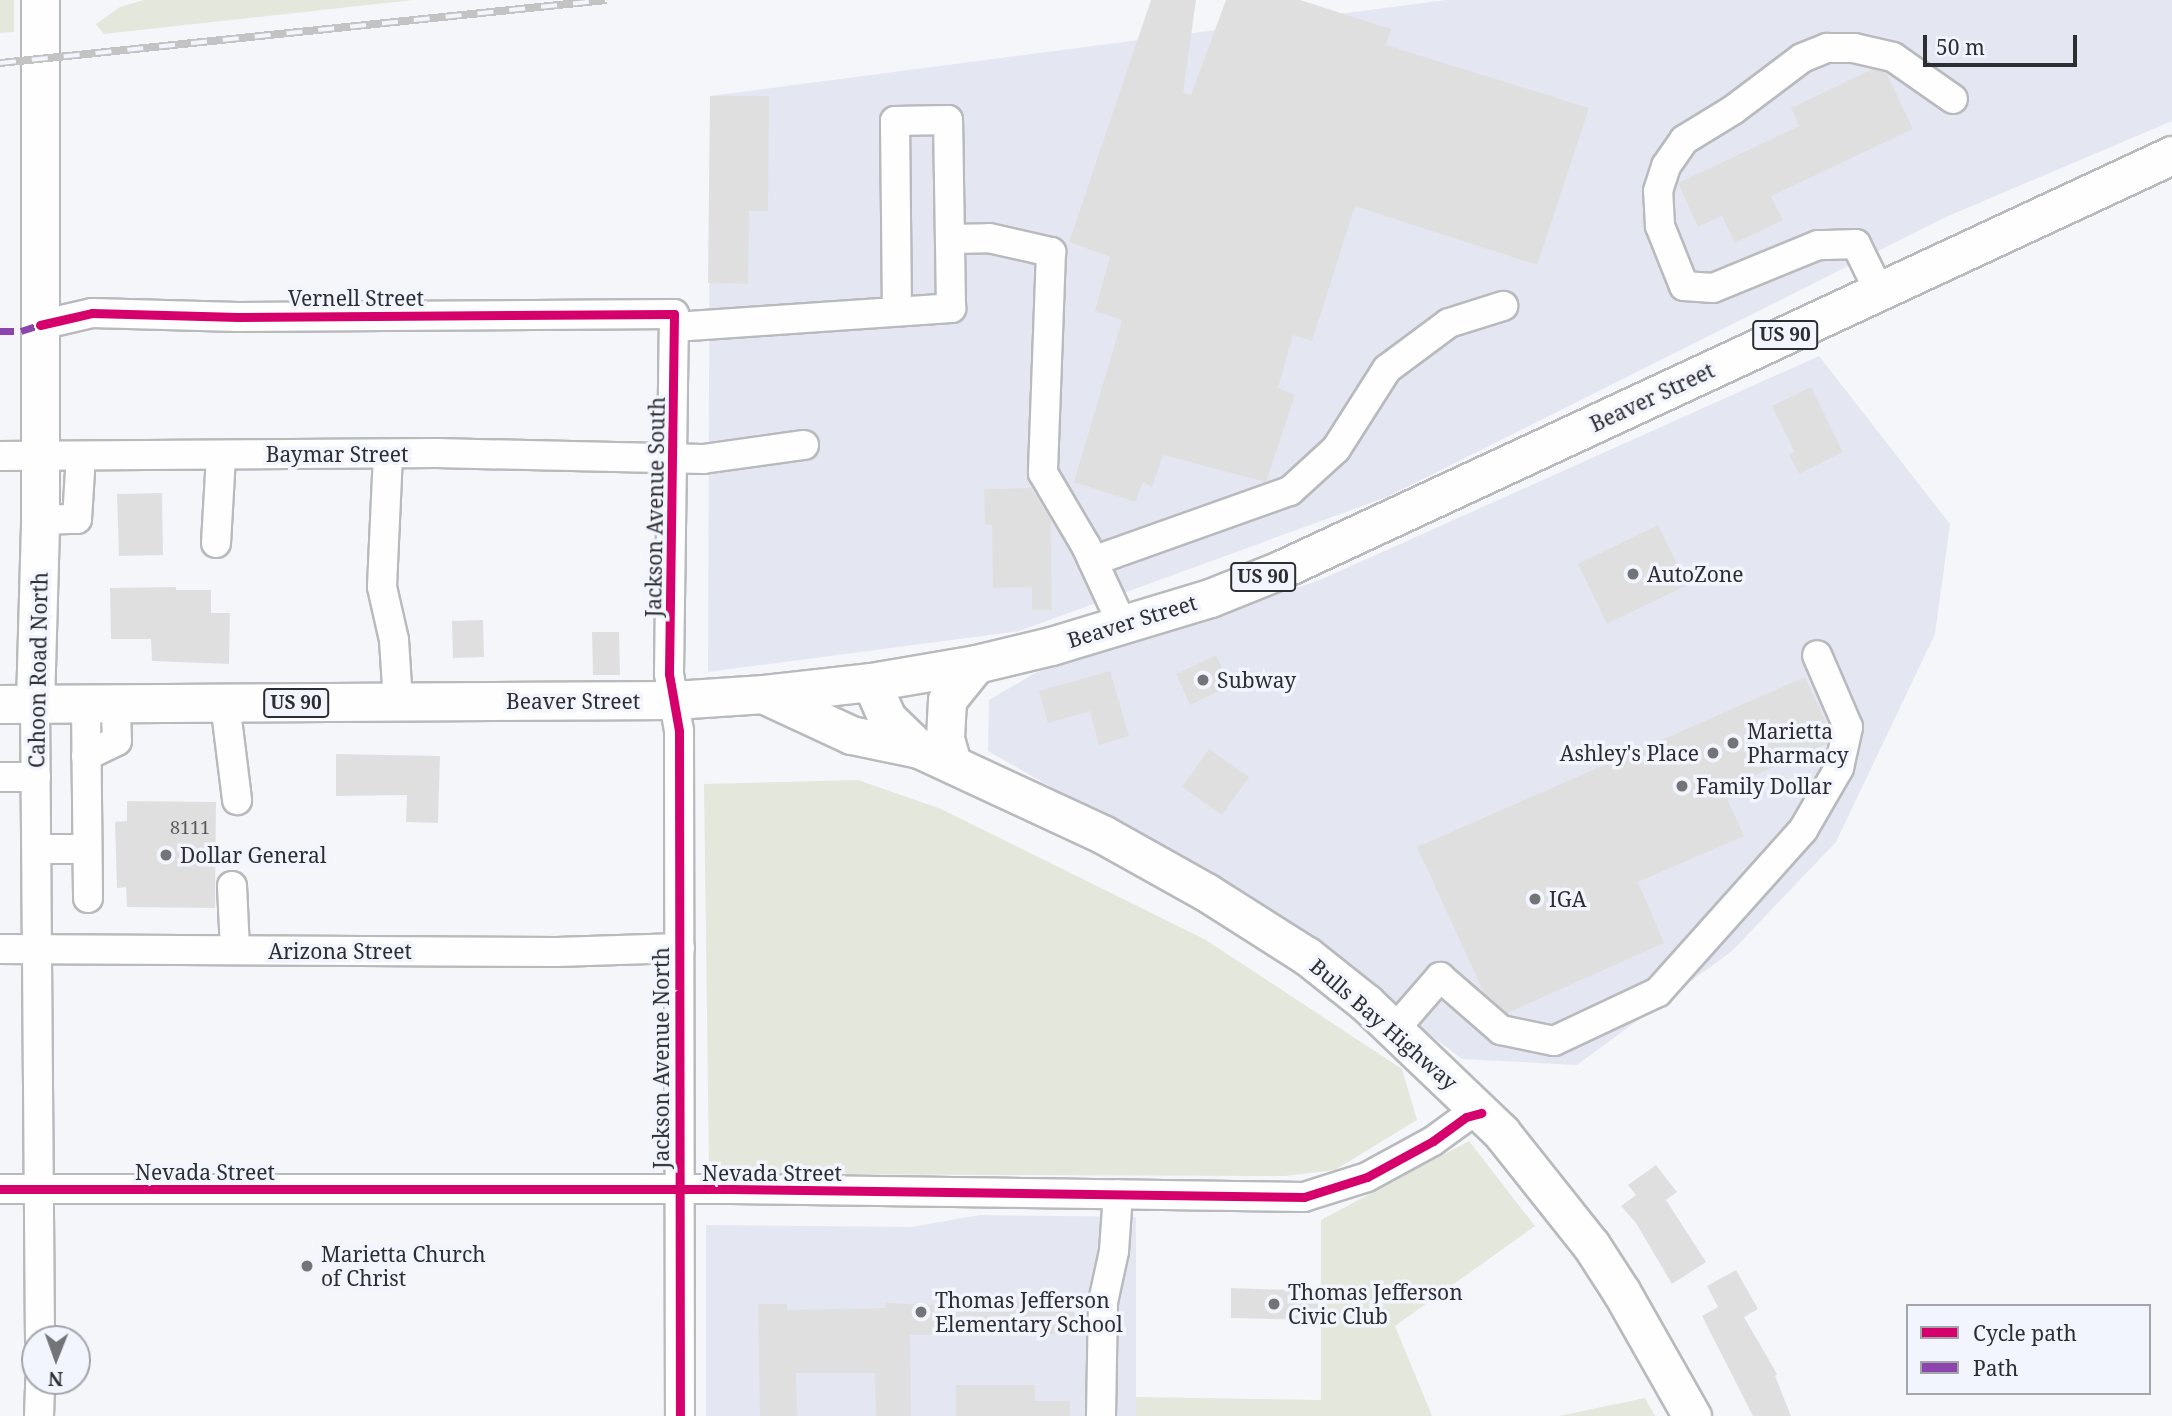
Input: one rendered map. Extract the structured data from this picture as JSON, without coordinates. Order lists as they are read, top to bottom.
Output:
{
  "streets": {
    "main road": [
      "US 90",
      "Beaver Street",
      "Cahoon Road North",
      "Bulls Bay Highway"
    ],
    "street": [
      "Vernell Street",
      "Baymar Street",
      "Jackson Avenue South",
      "Arizona Street",
      "Jackson Avenue North",
      "Nevada Street"
    ]
  },
  "crossings": [
    ["Vernell Street", "Jackson Avenue South"],
    ["Vernell Street", "Cahoon Road North"],
    ["Beaver Street", "Jackson Avenue South"],
    ["Beaver Street", "Cahoon Road North"],
    ["Beaver Street", "Bulls Bay Highway"],
    ["Beaver Street", "Jackson Avenue North"],
    ["Baymar Street", "Jackson Avenue South"],
    ["Baymar Street", "Cahoon Road North"],
    ["Jackson Avenue South", "Jackson Avenue North"],
    ["Cahoon Road North", "Arizona Street"],
    ["Cahoon Road North", "Nevada Street"],
    ["Arizona Street", "Jackson Avenue North"],
    ["Bulls Bay Highway", "Nevada Street"],
    ["Jackson Avenue North", "Nevada Street"]
  ],
  "places": [
    "AutoZone",
    "Subway",
    "Marietta Pharmacy",
    "Ashley's Place",
    "Family Dollar",
    "Dollar General",
    "IGA",
    "Marietta Church of Christ",
    "Thomas Jefferson Civic Club",
    "Thomas Jefferson Elementary School"
  ],
  "house_numbers": ["8111"],
  "legend": ["Cycle path", "Path"],
  "scale_bar": "50 m",
  "north": "bottom"
}
